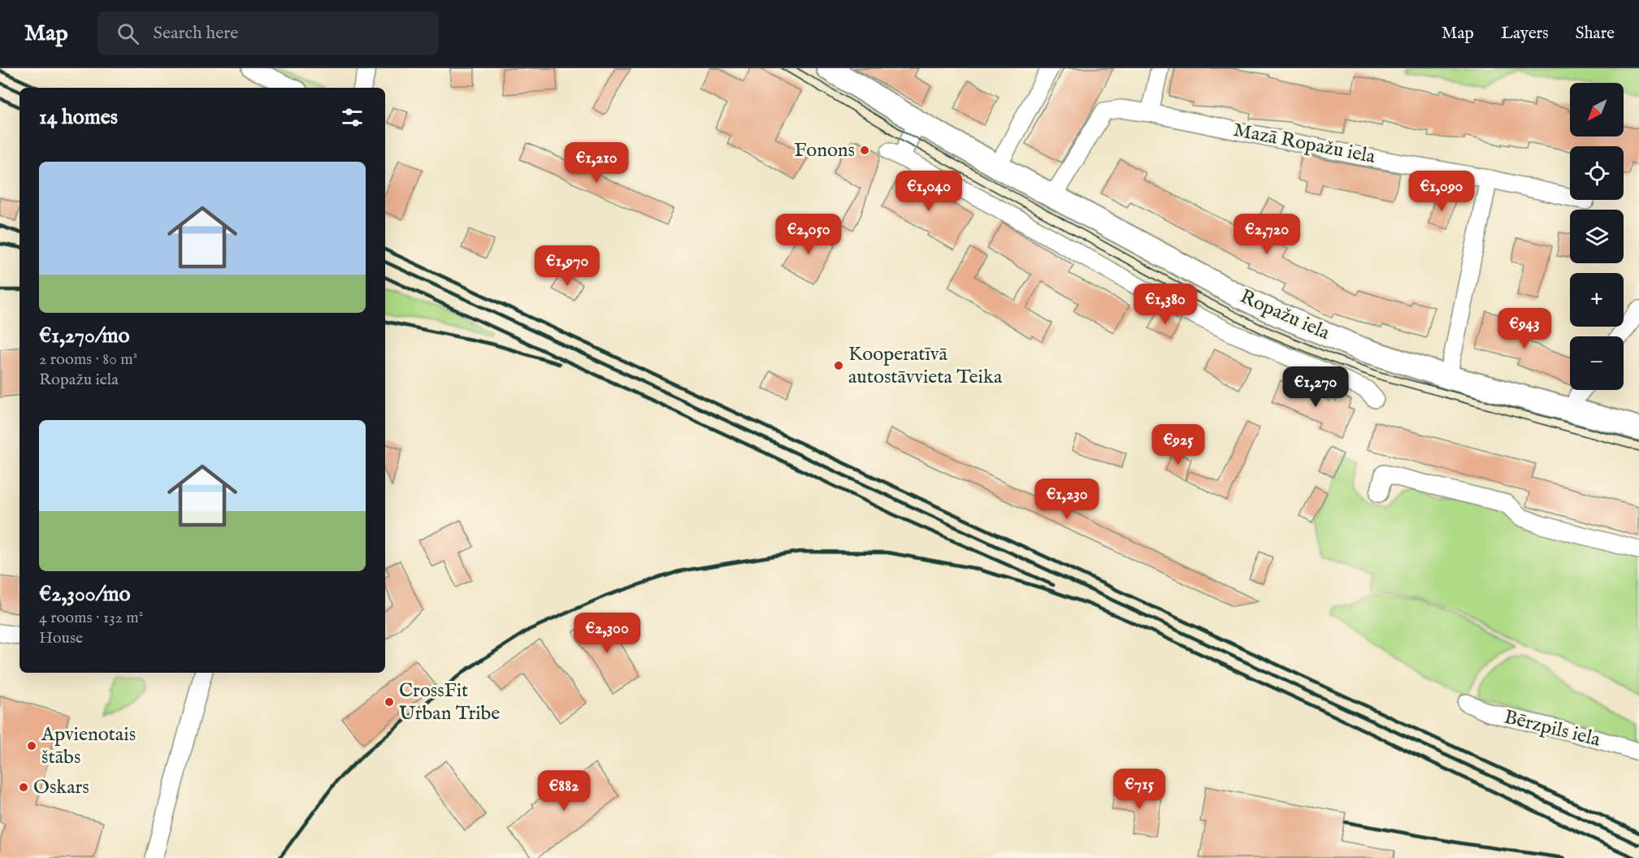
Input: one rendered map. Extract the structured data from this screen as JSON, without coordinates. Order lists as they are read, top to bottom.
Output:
{
  "streets": {
    "street": ["Mazā Ropažu iela", "Ropažu iela", "Bērzpils iela"]
  },
  "crossings": [
    ["Mazā Ropažu iela", "Ropažu iela"]
  ],
  "places": [
    "Fonons",
    "Kooperatīvā autostāvvieta Teika",
    "CrossFit Urban Tribe",
    "Apvienotais štābs",
    "Oskars"
  ],
  "north": "bottom left",
  "page": {
    "header": "Map",
    "search": "Search here",
    "nav": ["Map", "Layers", "Share"],
    "map_buttons": ["+", "−"],
    "heading": "14 homes",
    "price": [
      "€1,210",
      "€1,040",
      "€1,090",
      "€2,050",
      "€2,720",
      "€1,970",
      "€1,380",
      "€943",
      "€1,270",
      "€925",
      "€1,230",
      "€2,300",
      "€715",
      "€882"
    ],
    "list": [
      {
        "name": "€1,270/mo",
        "note": "2 rooms · 80 m² · Ropažu iela"
      },
      {
        "name": "€2,300/mo",
        "note": "4 rooms · 132 m² · House"
      }
    ]
  }
}
